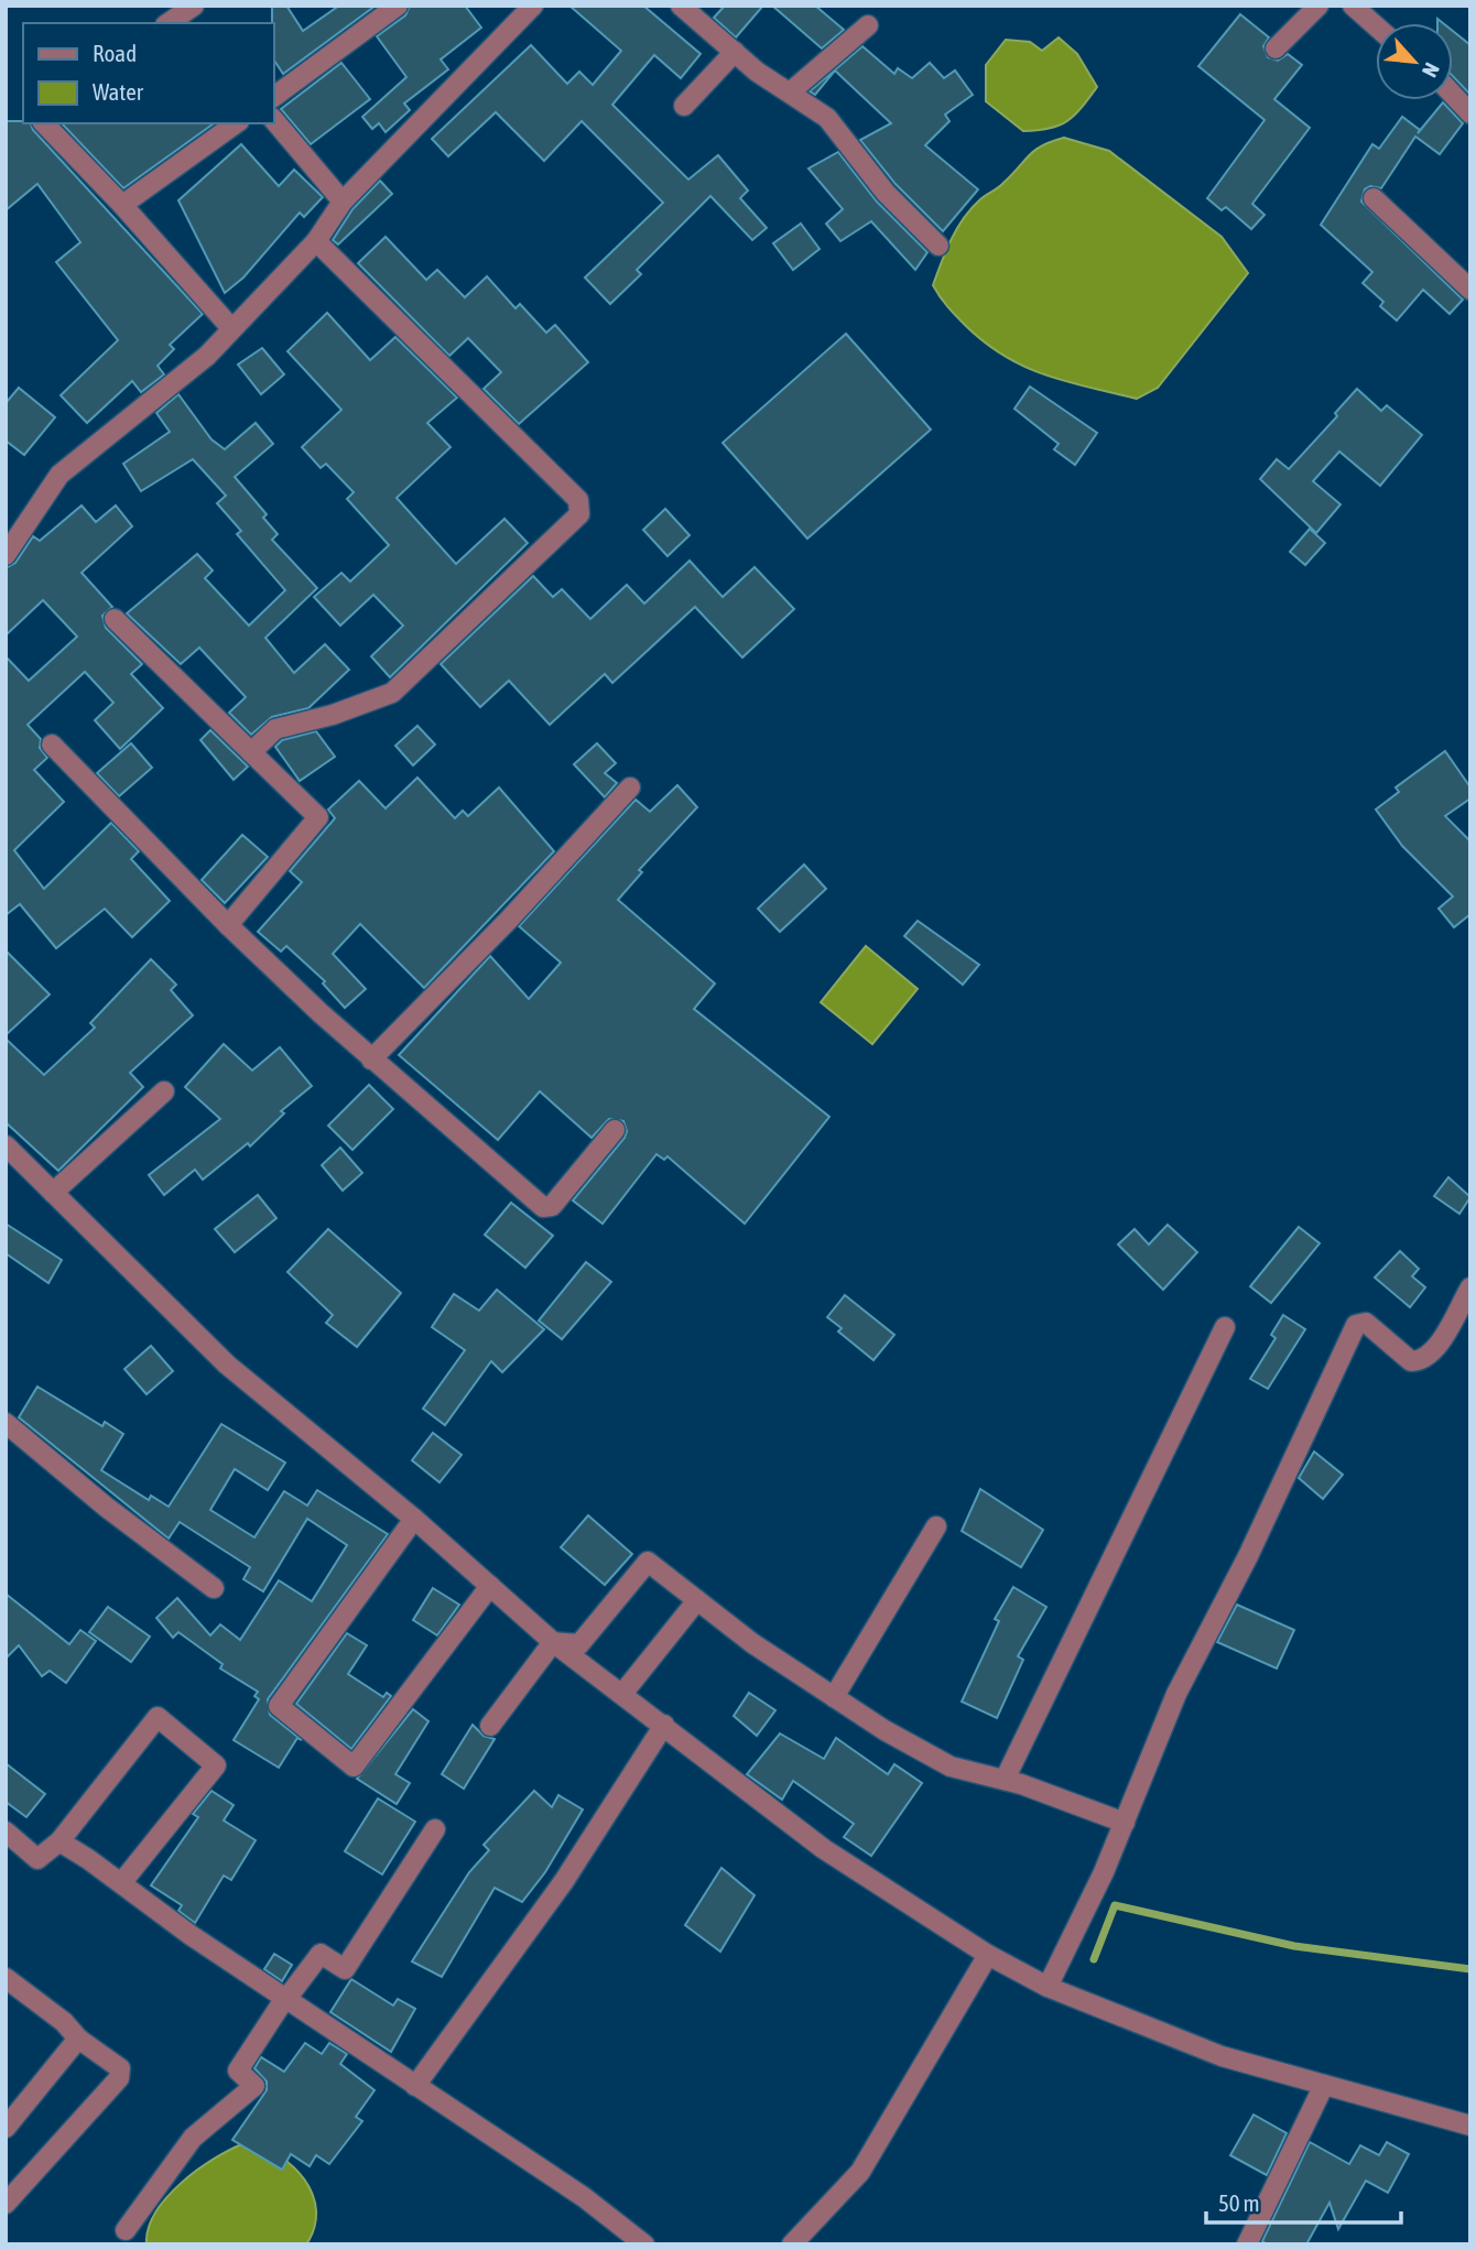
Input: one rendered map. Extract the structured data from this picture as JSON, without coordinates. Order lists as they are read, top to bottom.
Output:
{
  "legend": ["Road", "Water"],
  "scale_bar": "50 m",
  "north": "bottom right"
}
